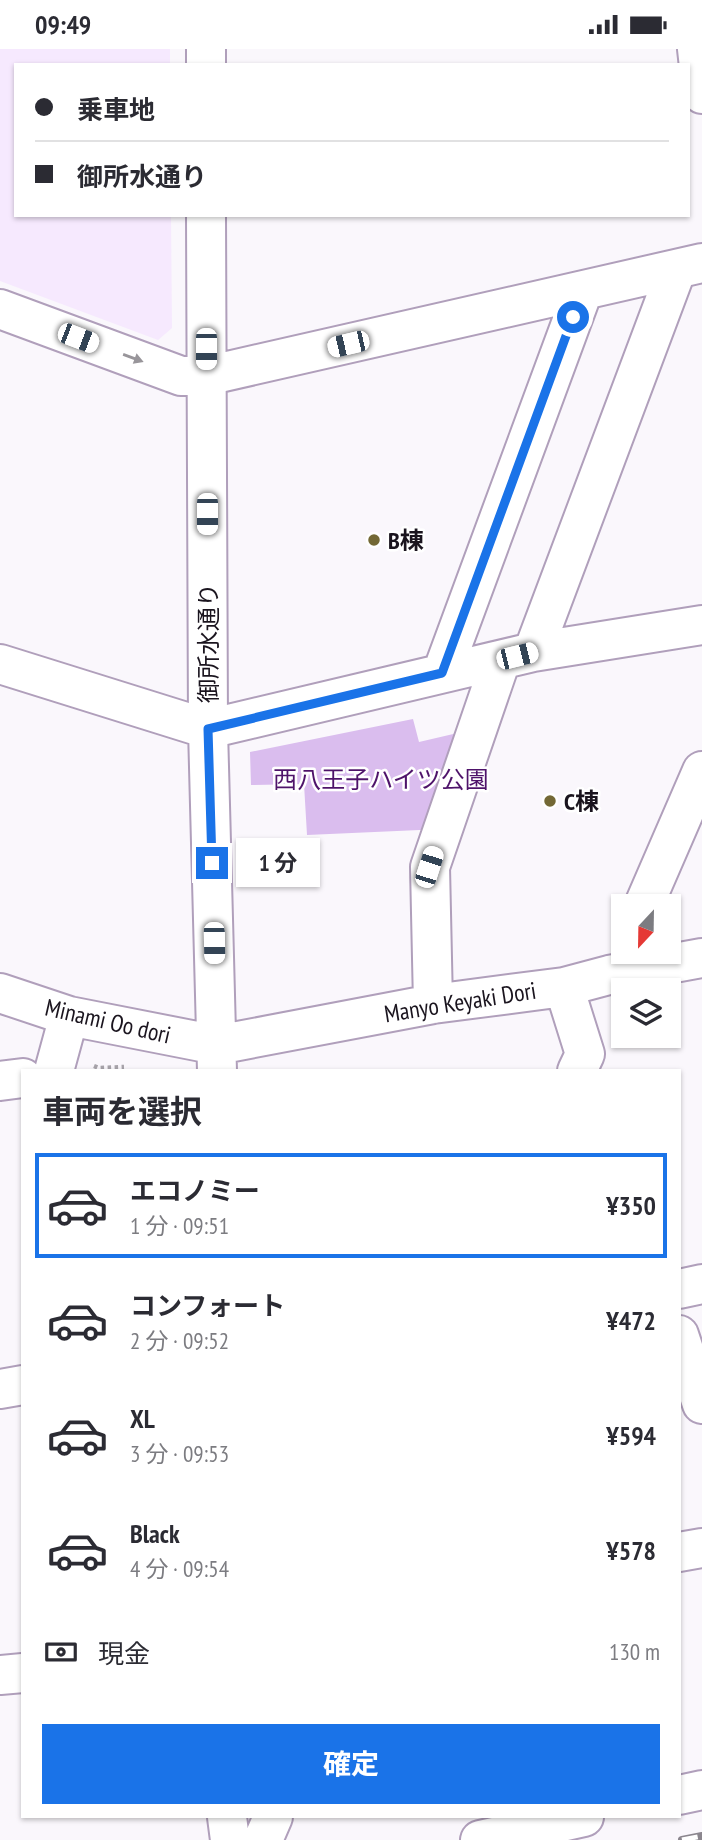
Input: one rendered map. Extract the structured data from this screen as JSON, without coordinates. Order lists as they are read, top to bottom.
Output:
{
  "streets": {
    "street": ["御所水通り", "Manyo Keyaki Dori", "Minami Oo dori"]
  },
  "crossings": [
    ["御所水通り", "Manyo Keyaki Dori"],
    ["御所水通り", "Minami Oo dori"],
    ["Manyo Keyaki Dori", "Minami Oo dori"]
  ],
  "parks": ["西八王子ハイツ公園"],
  "places": ["B棟", "C棟"],
  "north": "bottom",
  "page": {
    "status": "09:49",
    "banner": ["乗車地", "御所水通り"],
    "bubble": "1 分",
    "heading": "車両を選択",
    "list": [
      {
        "name": "エコノミー",
        "note": "1 分 · 09:51",
        "value": "¥350"
      },
      {
        "name": "コンフォート",
        "note": "2 分 · 09:52",
        "value": "¥472"
      },
      {
        "name": "XL",
        "note": "3 分 · 09:53",
        "value": "¥594"
      },
      {
        "name": "Black",
        "note": "4 分 · 09:54",
        "value": "¥578"
      }
    ],
    "pay": ["現金", "130 m"],
    "buttons": "確定"
  }
}
